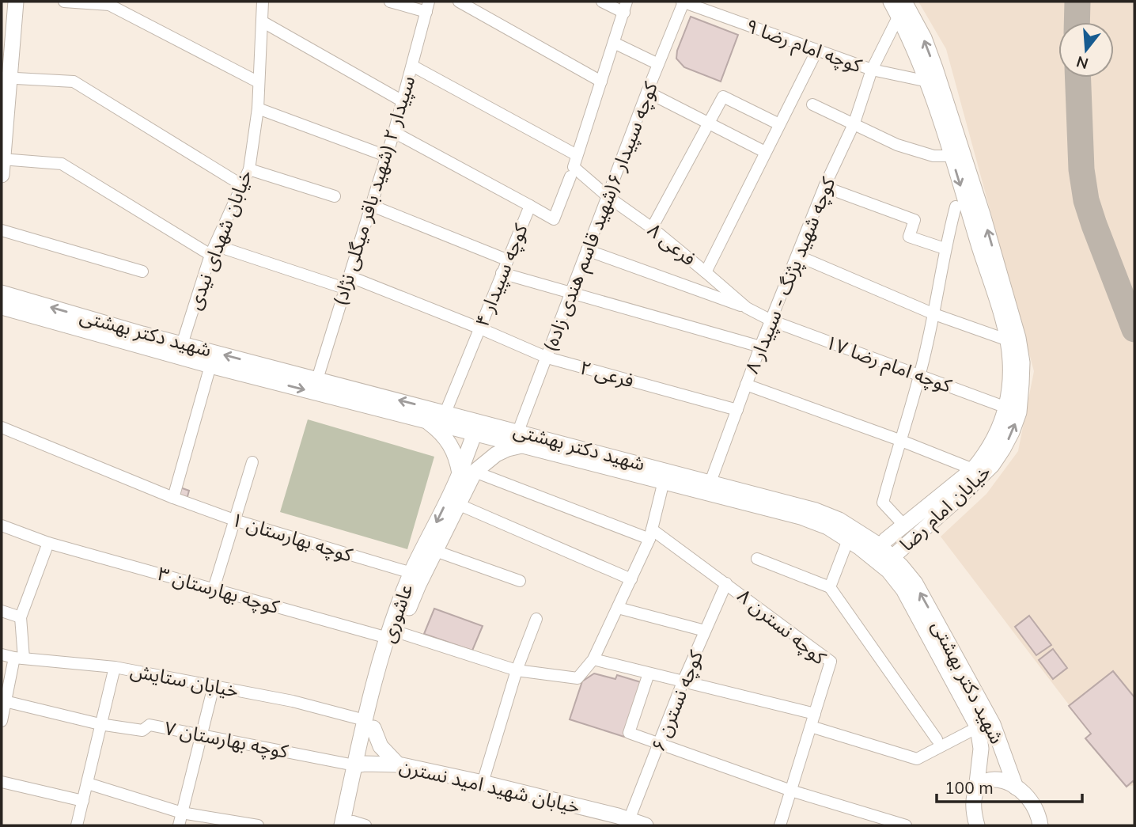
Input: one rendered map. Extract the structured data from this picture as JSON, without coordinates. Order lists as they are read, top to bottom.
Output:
{
  "streets": {
    "main road": [
      "شهید دکتر بهشتی",
      "خیابان امام رضا",
      "عاشوری",
      "خیابان شهید امید نسترن"
    ],
    "street": [
      "کوچه امام رضا ۹",
      "سپیدار ۲ (شهید باقر میگلی نژاد)",
      "کوچه سپیدار ۶(شهید قاسم هندی زاده)",
      "خیابان شهدای نیدی",
      "فرعی ۸",
      "کوچه سپیدار ۴",
      "کوچه شهید پژنگ - سپیدار ۸",
      "کوچه امام رضا ۱۷",
      "فرعی ۲",
      "کوچه بهارستان ۱",
      "کوچه بهارستان ۳",
      "کوچه نسترن ۸",
      "خیابان ستایش",
      "کوچه نسترن ۶",
      "کوچه بهارستان ۷"
    ]
  },
  "crossings": [
    ["کوچه امام رضا ۹", "کوچه سپیدار ۶(شهید قاسم هندی زاده)"],
    ["کوچه امام رضا ۹", "کوچه شهید پژنگ - سپیدار ۸"],
    ["کوچه امام رضا ۹", "خیابان امام رضا"],
    ["سپیدار ۲ (شهید باقر میگلی نژاد)", "شهید دکتر بهشتی"],
    ["سپیدار ۲ (شهید باقر میگلی نژاد)", "فرعی ۲"],
    ["کوچه سپیدار ۶(شهید قاسم هندی زاده)", "فرعی ۸"],
    ["کوچه سپیدار ۶(شهید قاسم هندی زاده)", "شهید دکتر بهشتی"],
    ["کوچه سپیدار ۶(شهید قاسم هندی زاده)", "فرعی ۲"],
    ["کوچه سپیدار ۶(شهید قاسم هندی زاده)", "عاشوری"],
    ["خیابان شهدای نیدی", "شهید دکتر بهشتی"],
    ["فرعی ۸", "کوچه سپیدار ۴"],
    ["فرعی ۸", "کوچه شهید پژنگ - سپیدار ۸"],
    ["فرعی ۸", "کوچه امام رضا ۱۷"],
    ["کوچه سپیدار ۴", "شهید دکتر بهشتی"],
    ["کوچه سپیدار ۴", "فرعی ۲"],
    ["کوچه شهید پژنگ - سپیدار ۸", "شهید دکتر بهشتی"],
    ["کوچه شهید پژنگ - سپیدار ۸", "کوچه امام رضا ۱۷"],
    ["کوچه شهید پژنگ - سپیدار ۸", "فرعی ۲"],
    ["کوچه شهید پژنگ - سپیدار ۸", "خیابان امام رضا"],
    ["شهید دکتر بهشتی", "خیابان امام رضا"],
    ["شهید دکتر بهشتی", "عاشوری"],
    ["کوچه امام رضا ۱۷", "خیابان امام رضا"],
    ["کوچه بهارستان ۱", "عاشوری"],
    ["کوچه بهارستان ۳", "عاشوری"],
    ["عاشوری", "کوچه نسترن ۸"],
    ["عاشوری", "خیابان ستایش"],
    ["عاشوری", "کوچه بهارستان ۷"],
    ["عاشوری", "خیابان شهید امید نسترن"],
    ["کوچه نسترن ۸", "کوچه نسترن ۶"],
    ["کوچه نسترن ۶", "خیابان شهید امید نسترن"],
    ["کوچه بهارستان ۷", "خیابان شهید امید نسترن"]
  ],
  "scale_bar": "100 m",
  "north": "bottom"
}
